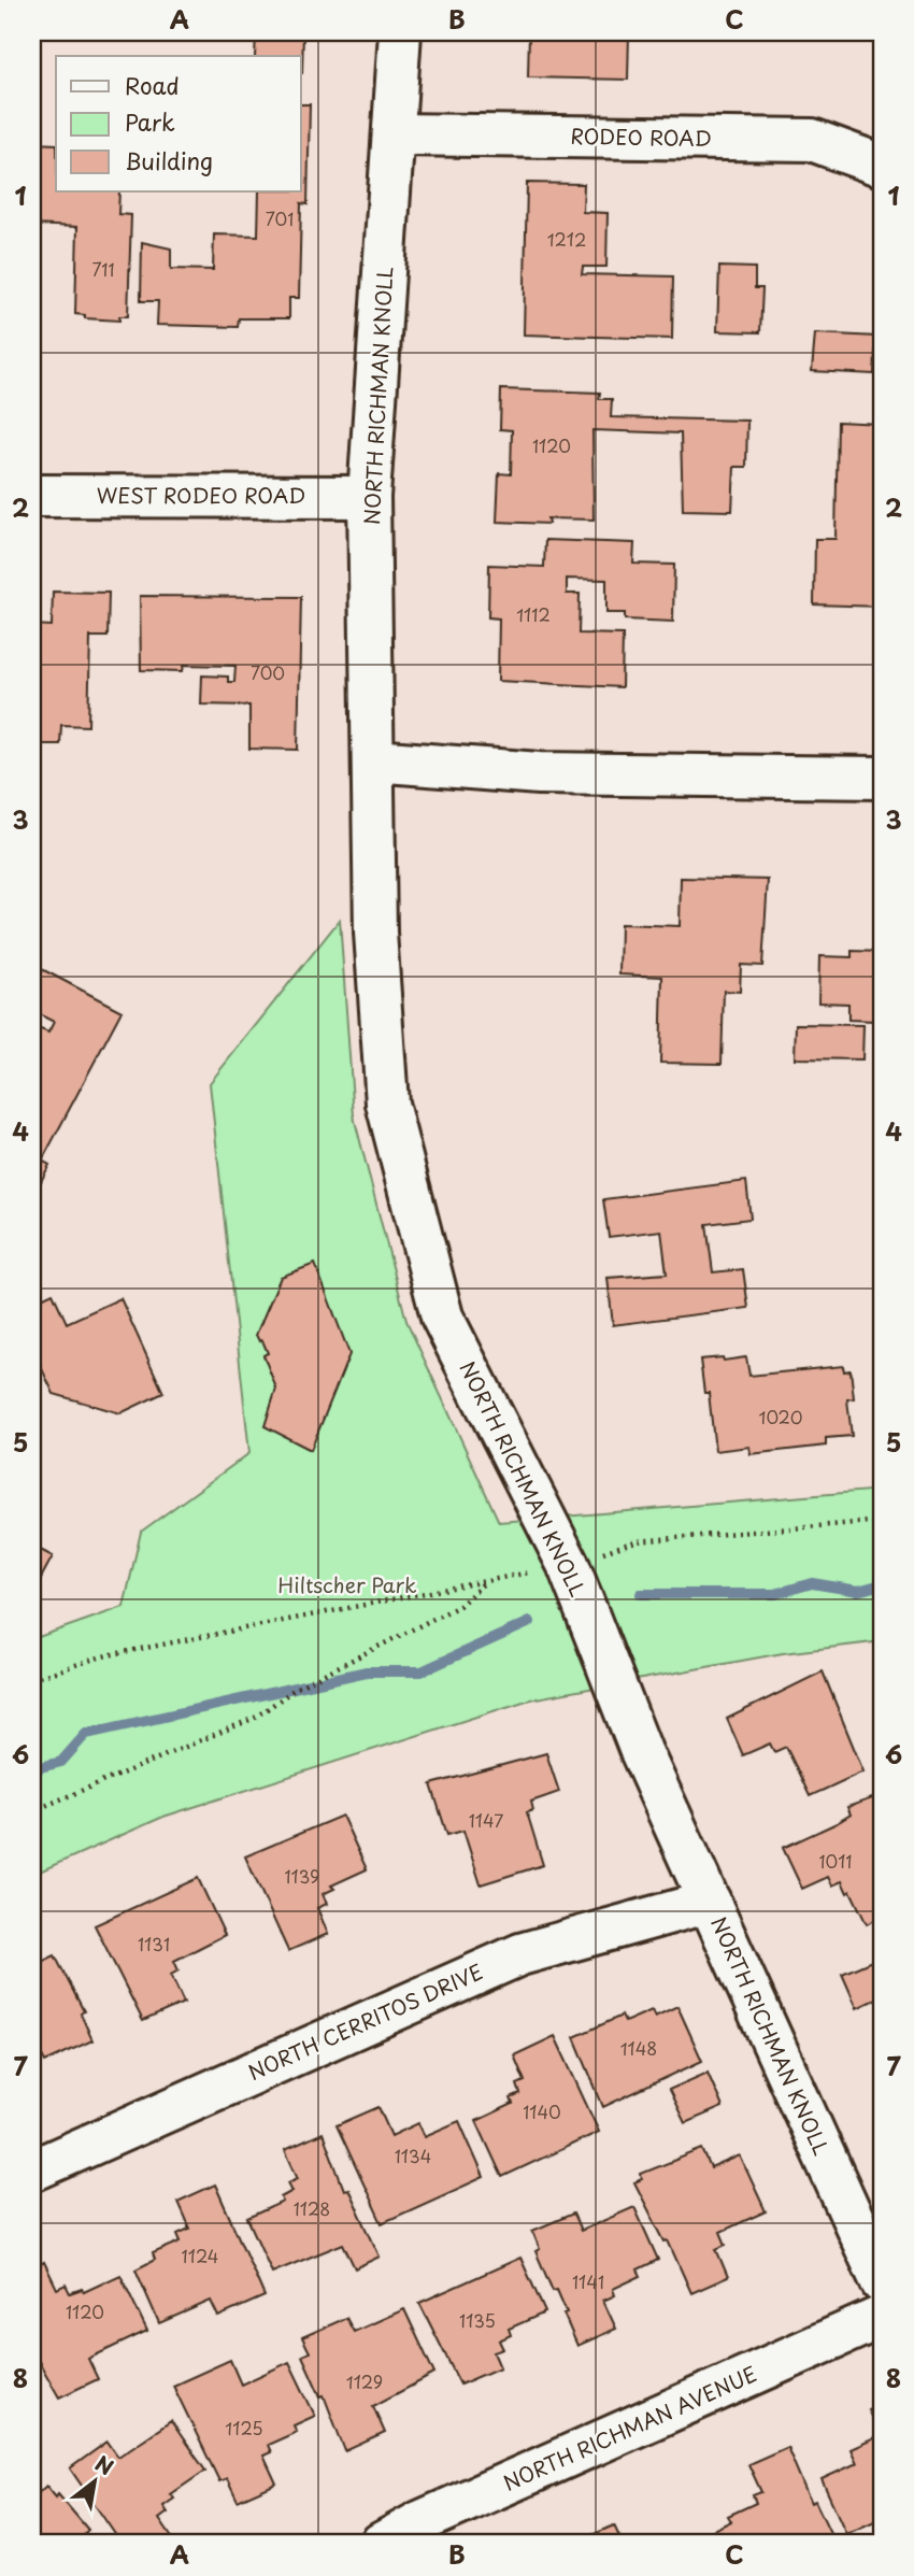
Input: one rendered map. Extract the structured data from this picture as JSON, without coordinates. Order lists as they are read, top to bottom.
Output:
{
  "streets": {
    "street": [
      "RODEO ROAD",
      "NORTH RICHMAN KNOLL",
      "WEST RODEO ROAD",
      "NORTH CERRITOS DRIVE",
      "NORTH RICHMAN AVENUE"
    ]
  },
  "crossings": [
    ["RODEO ROAD", "NORTH RICHMAN KNOLL"],
    ["NORTH RICHMAN KNOLL", "WEST RODEO ROAD"],
    ["NORTH RICHMAN KNOLL", "NORTH CERRITOS DRIVE"]
  ],
  "parks": ["Hiltscher Park"],
  "house_numbers": [
    "701",
    "1212",
    "711",
    "1120",
    "1112",
    "700",
    "1020",
    "1147",
    "1011",
    "1139",
    "1131",
    "1148",
    "1140",
    "1134",
    "1128",
    "1124",
    "1141",
    "1120",
    "1135",
    "1129",
    "1125"
  ],
  "legend": ["Road", "Park", "Building"],
  "north": "top right",
  "grid": {
    "columns": ["A", "B", "C"],
    "rows": [
      "1",
      "2",
      "3",
      "4",
      "5",
      "6",
      "7",
      "8"
    ]
  }
}
